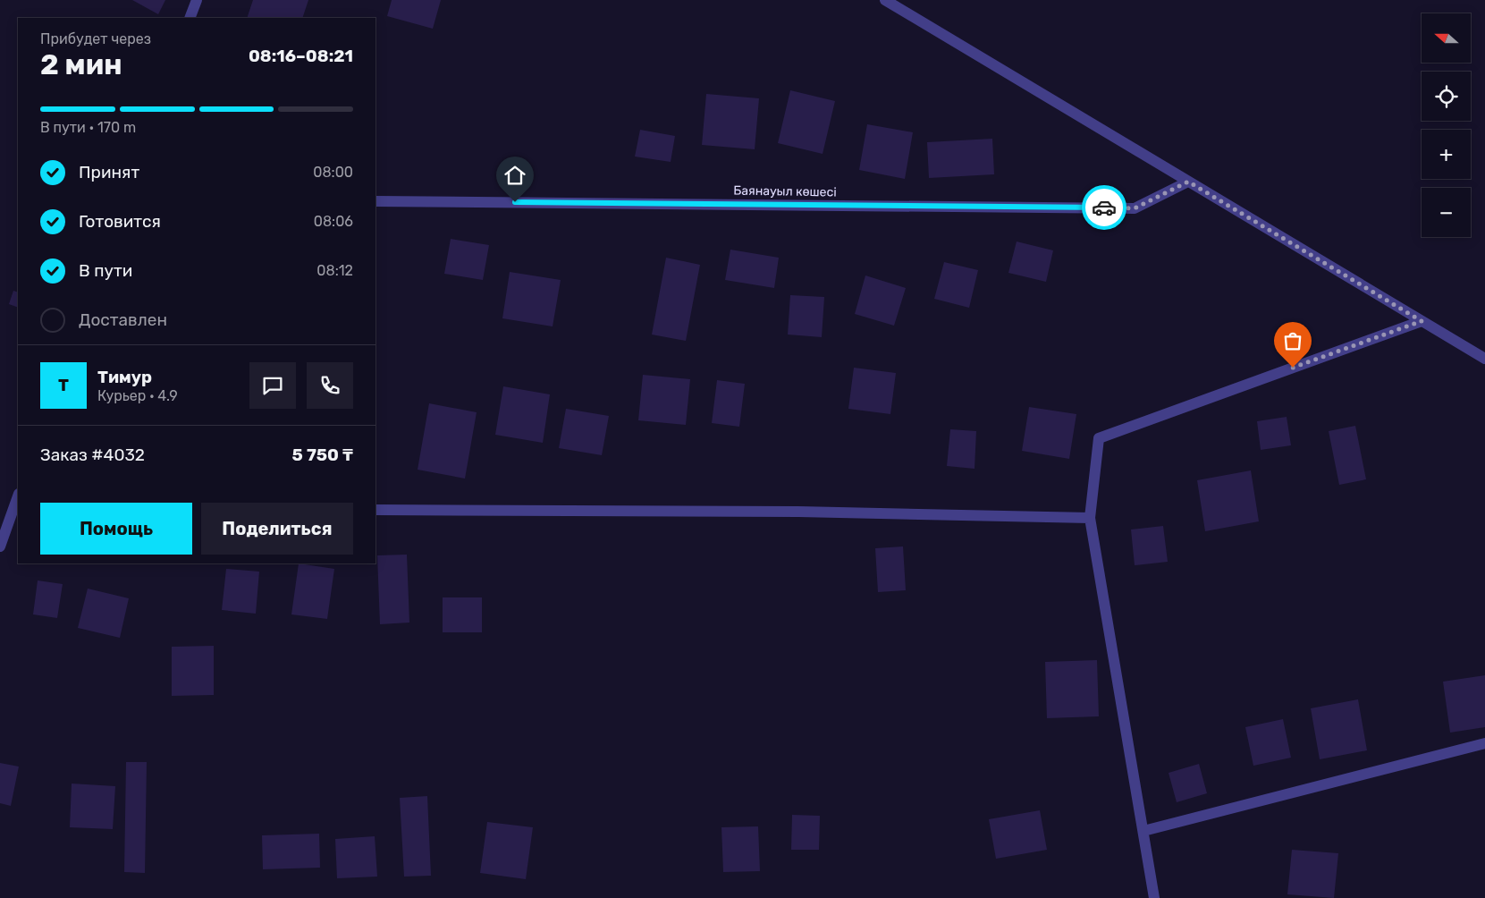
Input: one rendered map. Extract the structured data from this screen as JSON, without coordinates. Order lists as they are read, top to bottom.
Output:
{
  "streets": {
    "street": ["Баянауыл көшесі"]
  },
  "north": "left",
  "page": {
    "map_buttons": ["+", "−"],
    "heading": ["2 мин", "Прибудет через", "08:16–08:21"],
    "panel": [
      "Тимур",
      "Курьер · 4.9",
      "Заказ #4032",
      "5 750 ₸"
    ],
    "bar": "В пути · 170 m",
    "list": [
      ["Принят", "08:00"],
      ["Готовится", "08:06"],
      ["В пути", "08:12"],
      "Доставлен"
    ],
    "round": "Т",
    "buttons": ["Помощь", "Поделиться"]
  }
}
